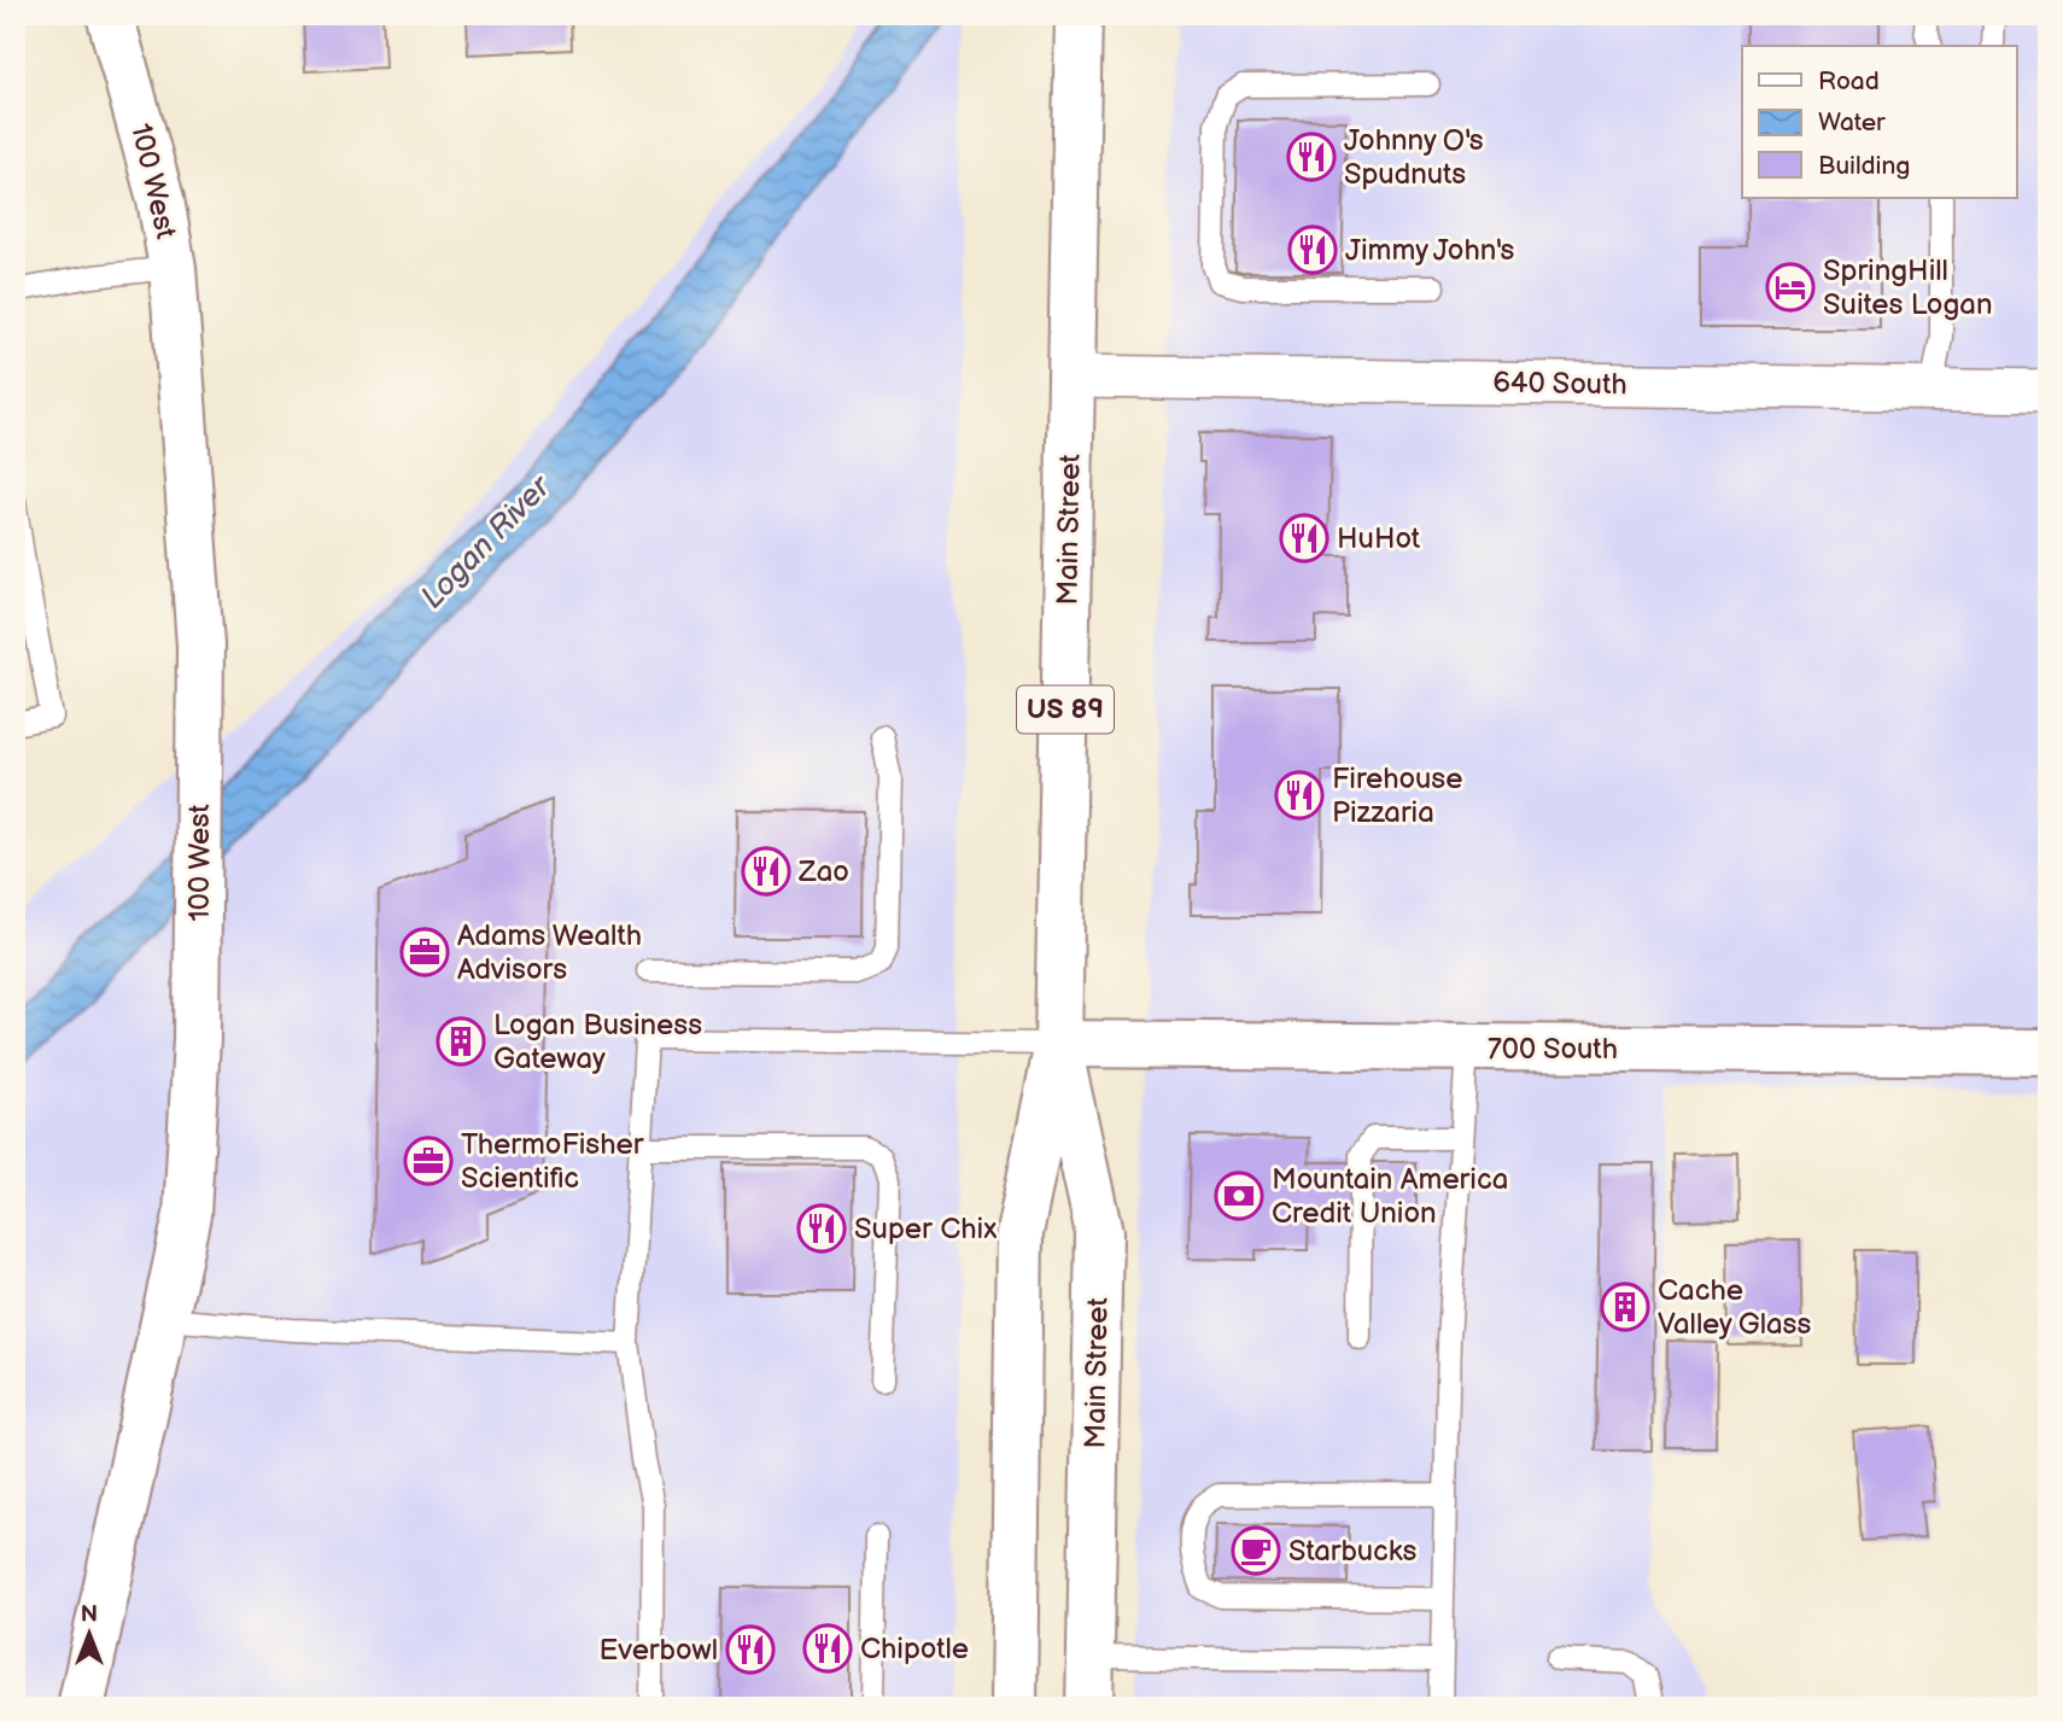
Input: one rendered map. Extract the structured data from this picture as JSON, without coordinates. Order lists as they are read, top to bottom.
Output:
{
  "streets": {
    "main road": [
      "100 West",
      "Main Street",
      "US 89",
      "700 South"
    ],
    "street": ["640 South"]
  },
  "crossings": [
    ["640 South", "Main Street"],
    ["Main Street", "700 South"]
  ],
  "water": ["Logan River"],
  "places": {
    "restaurant": [
      "Johnny O's Spudnuts",
      "Jimmy John's",
      "HuHot",
      "Firehouse Pizzaria",
      "Zao",
      "Super Chix",
      "Chipotle",
      "Everbowl"
    ],
    "hotel": ["SpringHill Suites Logan"],
    "office": ["Adams Wealth Advisors", "ThermoFisher Scientific"],
    "building": ["Logan Business Gateway", "Cache Valley Glass"],
    "bank": ["Mountain America Credit Union"],
    "cafe": ["Starbucks"]
  },
  "legend": ["Road", "Water", "Building"],
  "north": "top"
}
